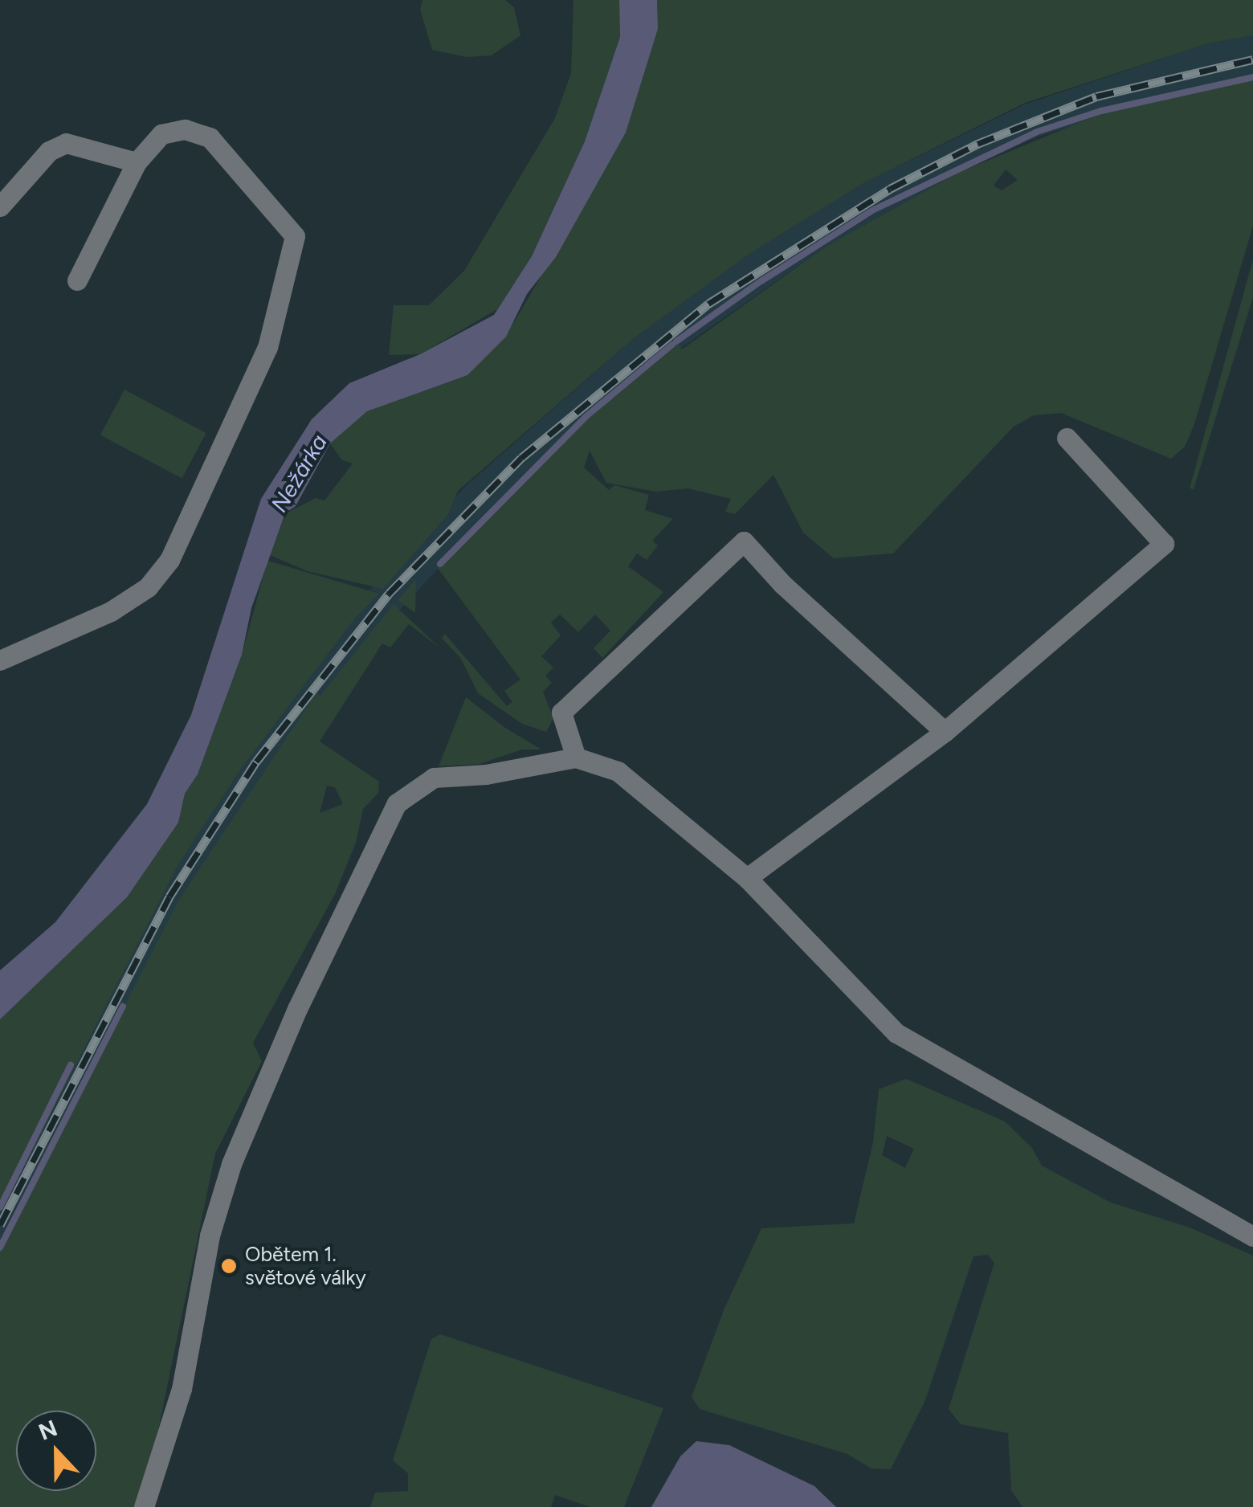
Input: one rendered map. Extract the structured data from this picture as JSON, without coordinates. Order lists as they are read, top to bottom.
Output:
{
  "water": ["Nežárka"],
  "places": ["Obětem 1. světové války"],
  "north": "top"
}
